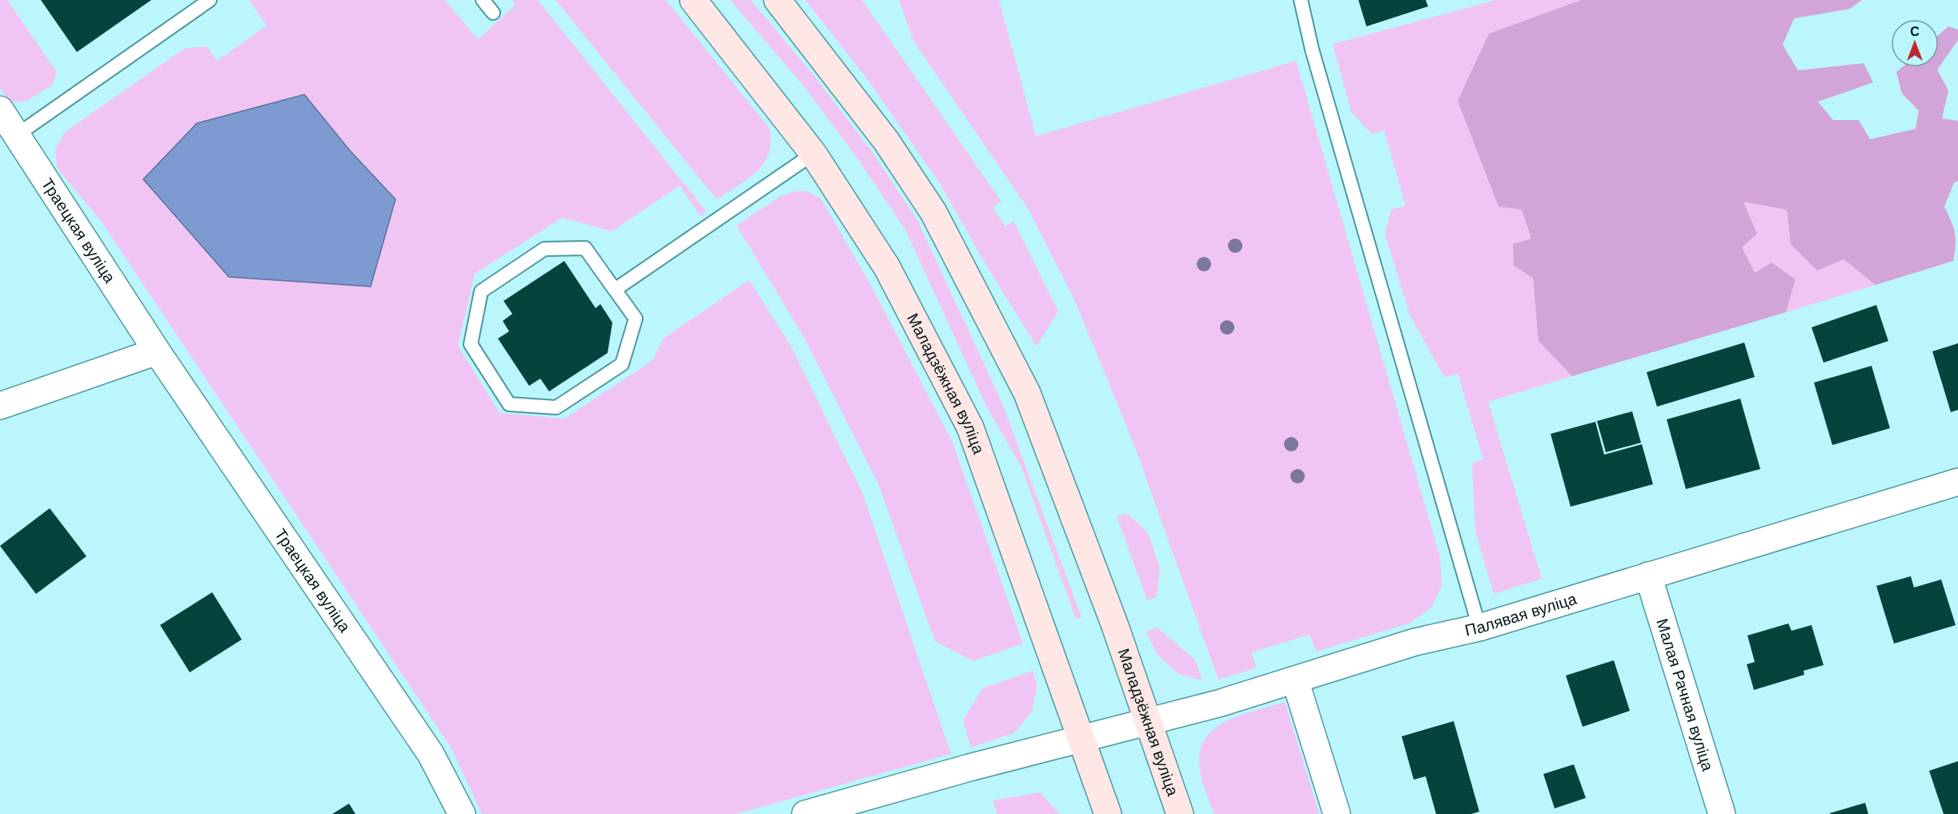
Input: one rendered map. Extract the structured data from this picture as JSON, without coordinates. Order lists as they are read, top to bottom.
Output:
{
  "streets": {
    "main road": ["Маладзёжная вуліца"],
    "street": ["Траецкая вуліца", "Палявая вуліца", "Малая Рачная вуліца"]
  },
  "crossings": [
    ["Маладзёжная вуліца", "Палявая вуліца"],
    ["Палявая вуліца", "Малая Рачная вуліца"]
  ],
  "north": "top"
}
